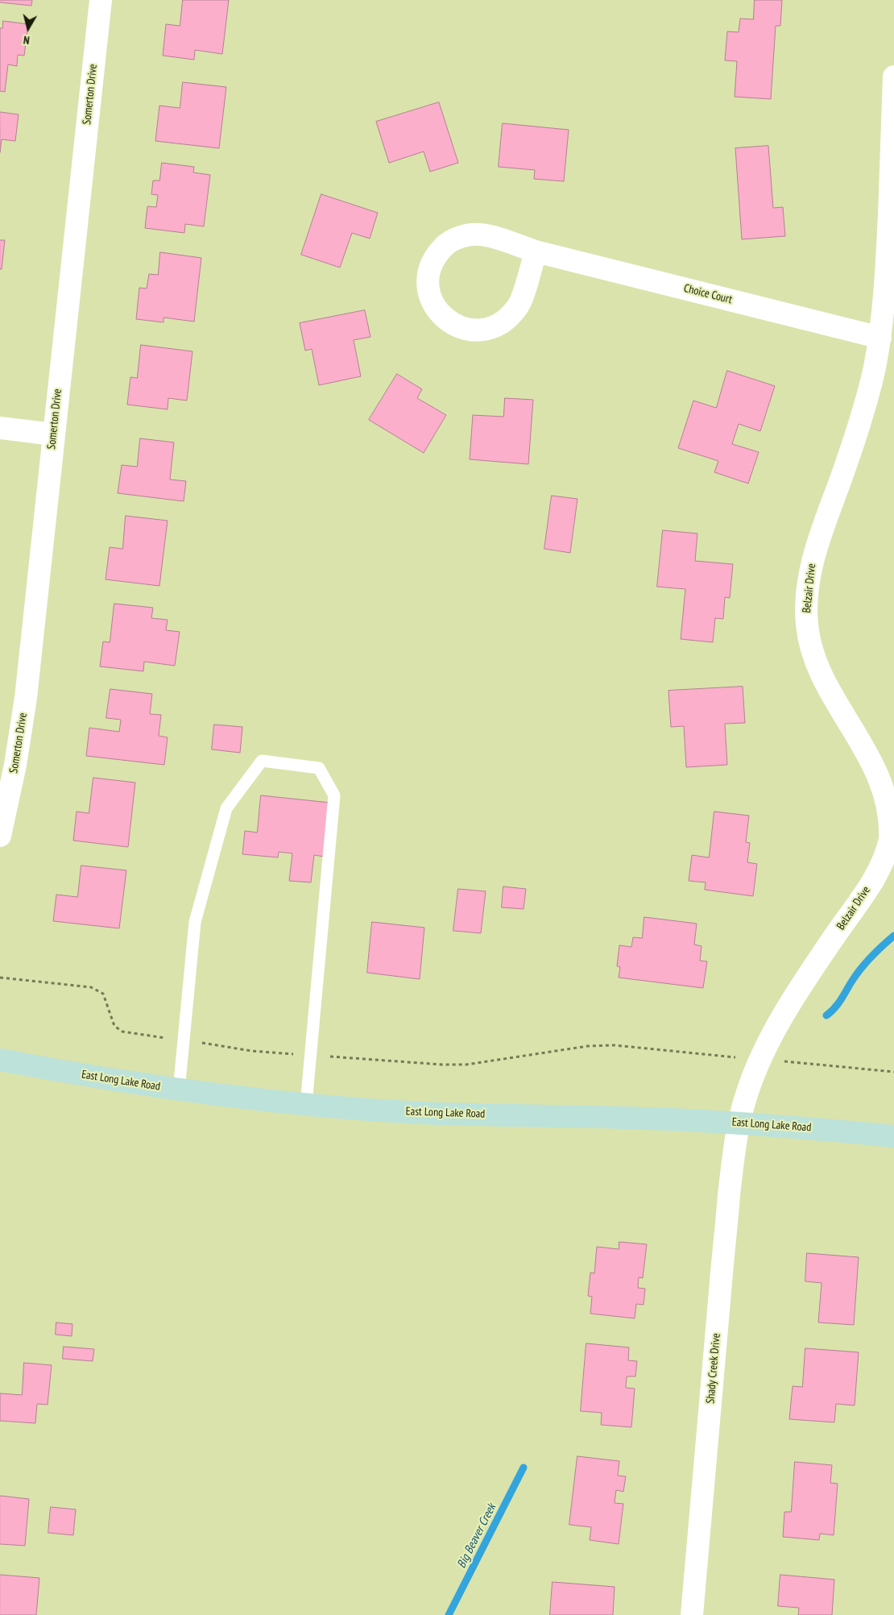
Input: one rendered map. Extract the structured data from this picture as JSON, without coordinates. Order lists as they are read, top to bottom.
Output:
{
  "streets": {
    "main road": ["East Long Lake Road"],
    "street": [
      "Somerton Drive",
      "Choice Court",
      "Belzair Drive",
      "Shady Creek Drive"
    ]
  },
  "crossings": [
    ["Choice Court", "Belzair Drive"],
    ["Belzair Drive", "East Long Lake Road"],
    ["Belzair Drive", "Shady Creek Drive"],
    ["East Long Lake Road", "Shady Creek Drive"]
  ],
  "water": ["Big Beaver Creek"],
  "north": "bottom"
}
